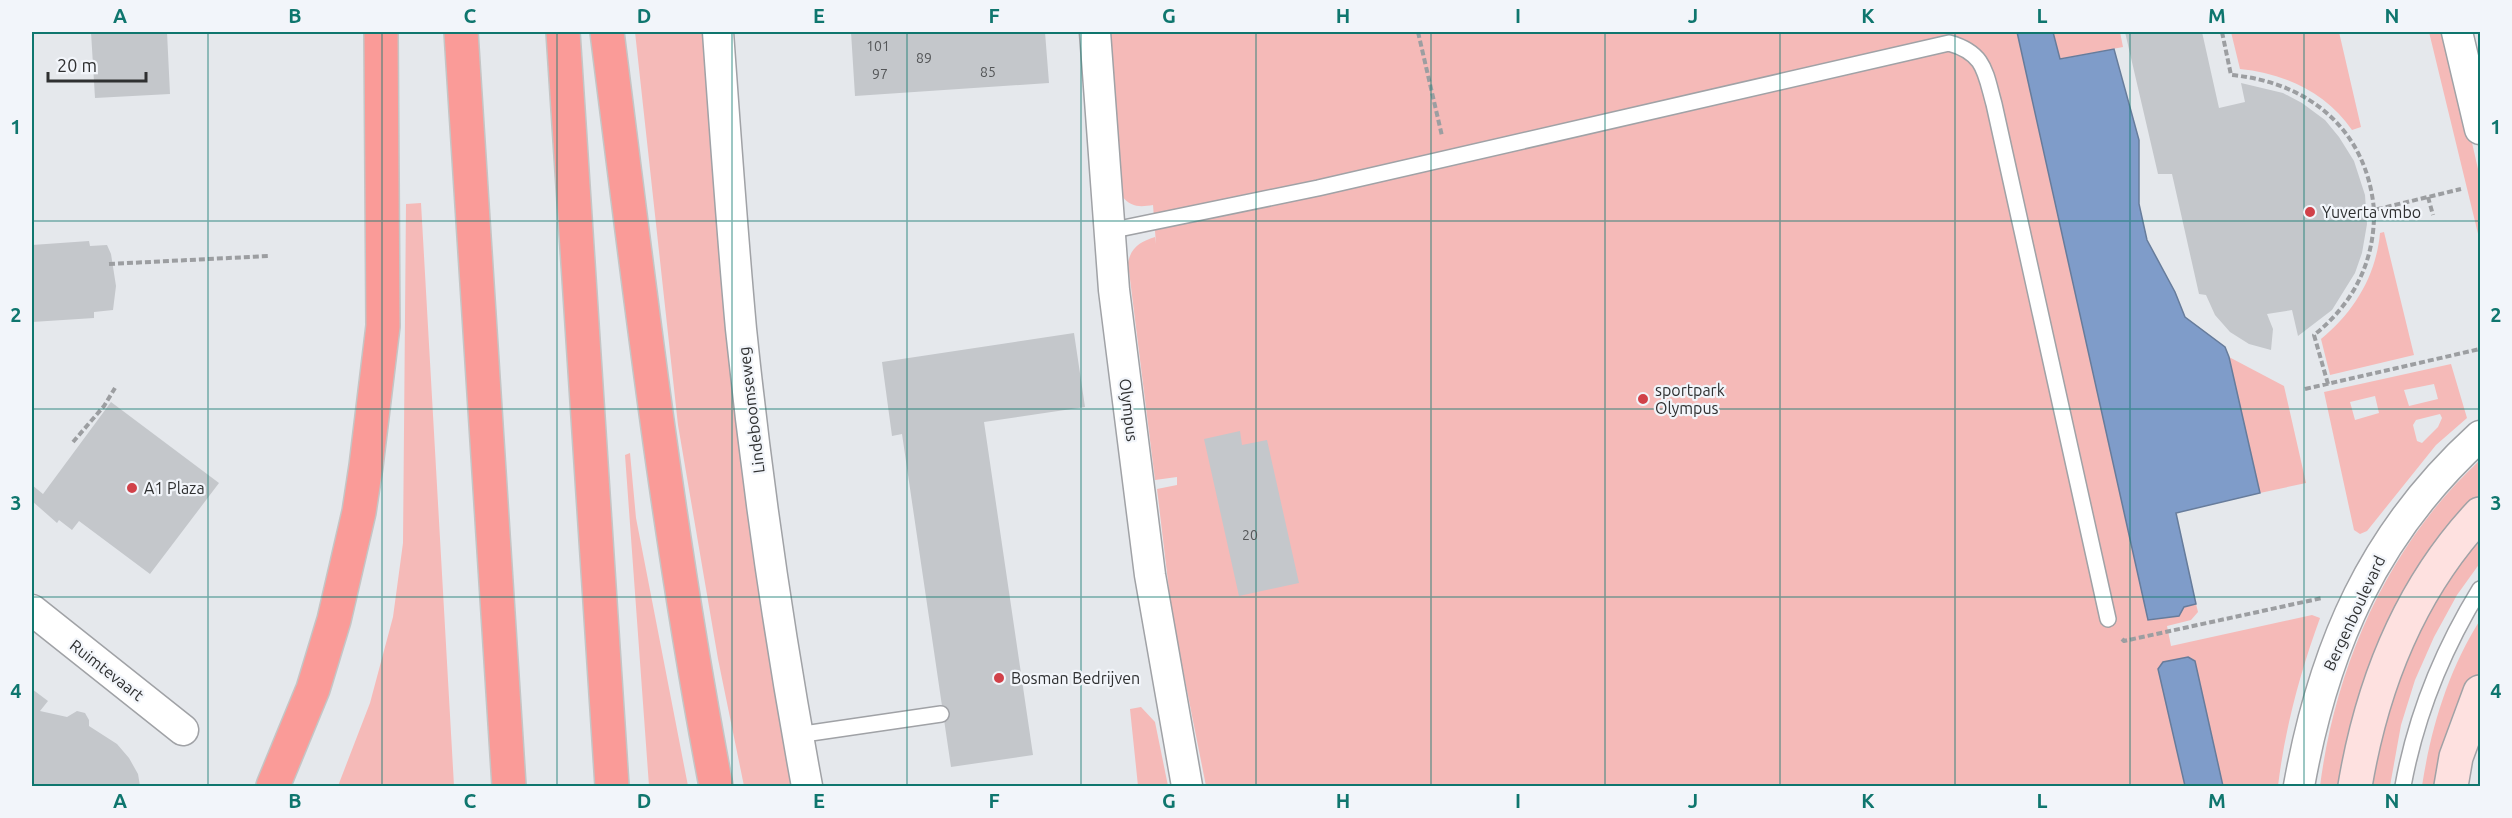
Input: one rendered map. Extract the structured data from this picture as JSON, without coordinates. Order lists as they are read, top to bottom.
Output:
{
  "streets": {
    "street": [
      "Lindeboomseweg",
      "Olympus",
      "Bergenboulevard",
      "Ruimtevaart"
    ]
  },
  "places": [
    "Yuverta vmbo",
    "sportpark Olympus",
    "A1 Plaza",
    "Bosman Bedrijven"
  ],
  "house_numbers": [
    "101",
    "89",
    "85",
    "97",
    "20"
  ],
  "scale_bar": "20 m",
  "grid": {
    "columns": [
      "A",
      "B",
      "C",
      "D",
      "E",
      "F",
      "G",
      "H",
      "I",
      "J",
      "K",
      "L",
      "M",
      "N"
    ],
    "rows": [
      "1",
      "2",
      "3",
      "4"
    ]
  }
}
